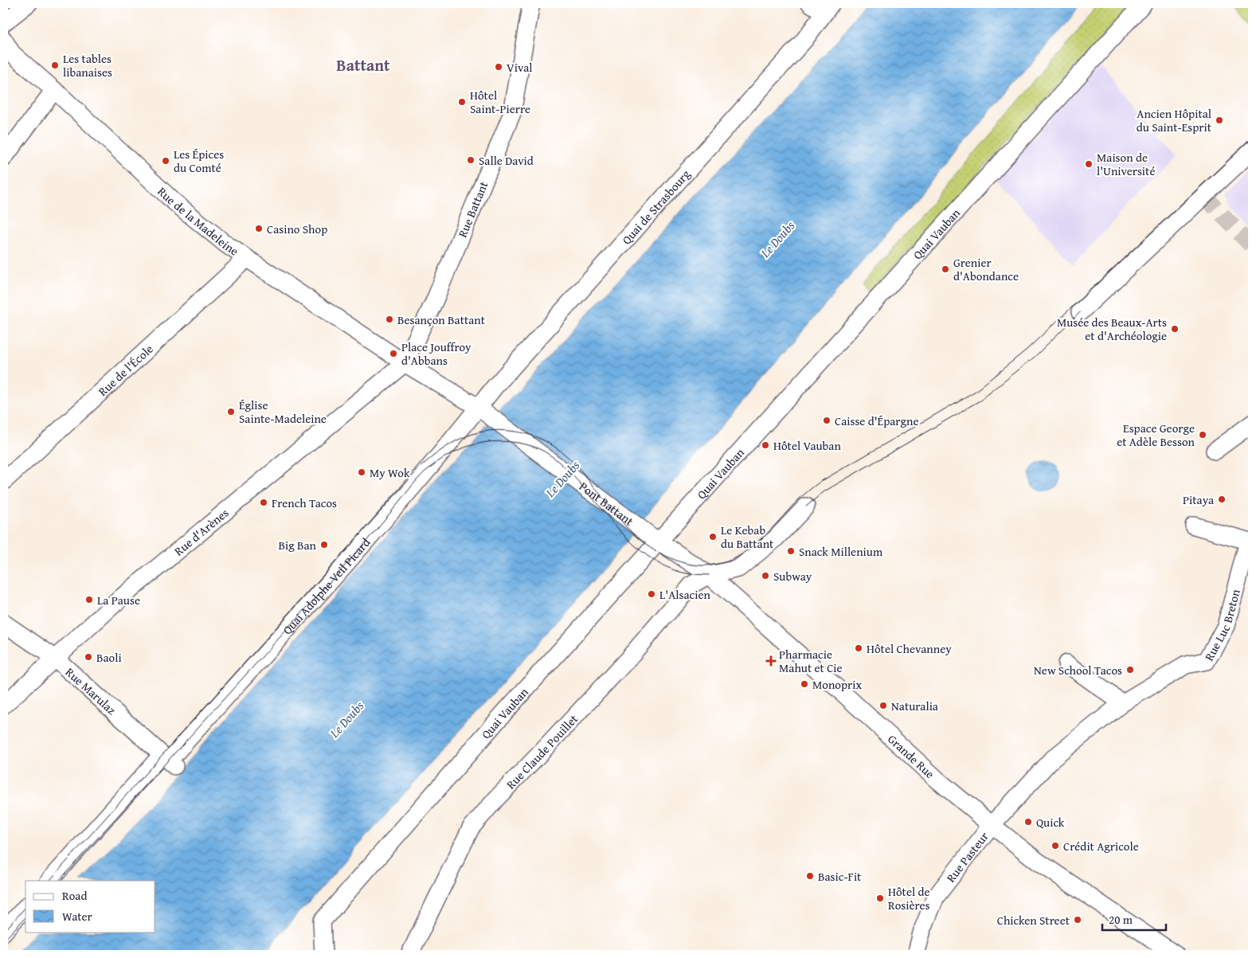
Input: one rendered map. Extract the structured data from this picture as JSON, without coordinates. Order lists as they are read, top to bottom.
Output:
{
  "streets": {
    "street": [
      "Quai de Strasbourg",
      "Rue Battant",
      "Rue de la Madeleine",
      "Quai Vauban",
      "Rue de l'École",
      "Pont Battant",
      "Rue d'Arènes",
      "Quai Adolphe Veil Picard",
      "Rue Luc Breton",
      "Rue Marulaz",
      "Rue Claude Pouillet",
      "Grande Rue",
      "Rue Pasteur"
    ]
  },
  "crossings": [
    ["Quai de Strasbourg", "Pont Battant"],
    ["Quai de Strasbourg", "Quai Adolphe Veil Picard"],
    ["Rue Battant", "Rue de la Madeleine"],
    ["Rue Battant", "Rue d'Arènes"],
    ["Rue de la Madeleine", "Rue de l'École"],
    ["Rue de la Madeleine", "Rue d'Arènes"],
    ["Quai Vauban", "Pont Battant"],
    ["Quai Vauban", "Grande Rue"],
    ["Pont Battant", "Quai Adolphe Veil Picard"],
    ["Pont Battant", "Grande Rue"],
    ["Rue d'Arènes", "Rue Marulaz"],
    ["Quai Adolphe Veil Picard", "Rue Marulaz"],
    ["Rue Luc Breton", "Grande Rue"],
    ["Rue Luc Breton", "Rue Pasteur"],
    ["Rue Claude Pouillet", "Grande Rue"],
    ["Grande Rue", "Rue Pasteur"]
  ],
  "districts": ["Battant"],
  "water": ["Le Doubs"],
  "places": {
    "other": [
      "Les tables libanaises",
      "Vival",
      "Hôtel Saint-Pierre",
      "Ancien Hôpital du Saint-Esprit",
      "Salle David",
      "Les Épices du Comté",
      "Maison de l'Université",
      "Casino Shop",
      "Grenier d'Abondance",
      "Besançon Battant",
      "Musée des Beaux-Arts et d'Archéologie",
      "Place Jouffroy d'Abbans",
      "Église Sainte-Madeleine",
      "Caisse d'Épargne",
      "Espace George et Adèle Besson",
      "Hôtel Vauban",
      "My Wok",
      "Pitaya",
      "French Tacos",
      "Le Kebab du Battant",
      "Big Ban",
      "Snack Millenium",
      "Subway",
      "L'Alsacien",
      "La Pause",
      "Hôtel Chevanney",
      "Baoli",
      "New School Tacos",
      "Monoprix",
      "Naturalia",
      "Quick",
      "Crédit Agricole",
      "Basic-Fit",
      "Hôtel de Rosières",
      "Chicken Street"
    ],
    "health": ["Pharmacie Mahut et Cie"]
  },
  "legend": ["Road", "Water"],
  "scale_bar": "20 m"
}
